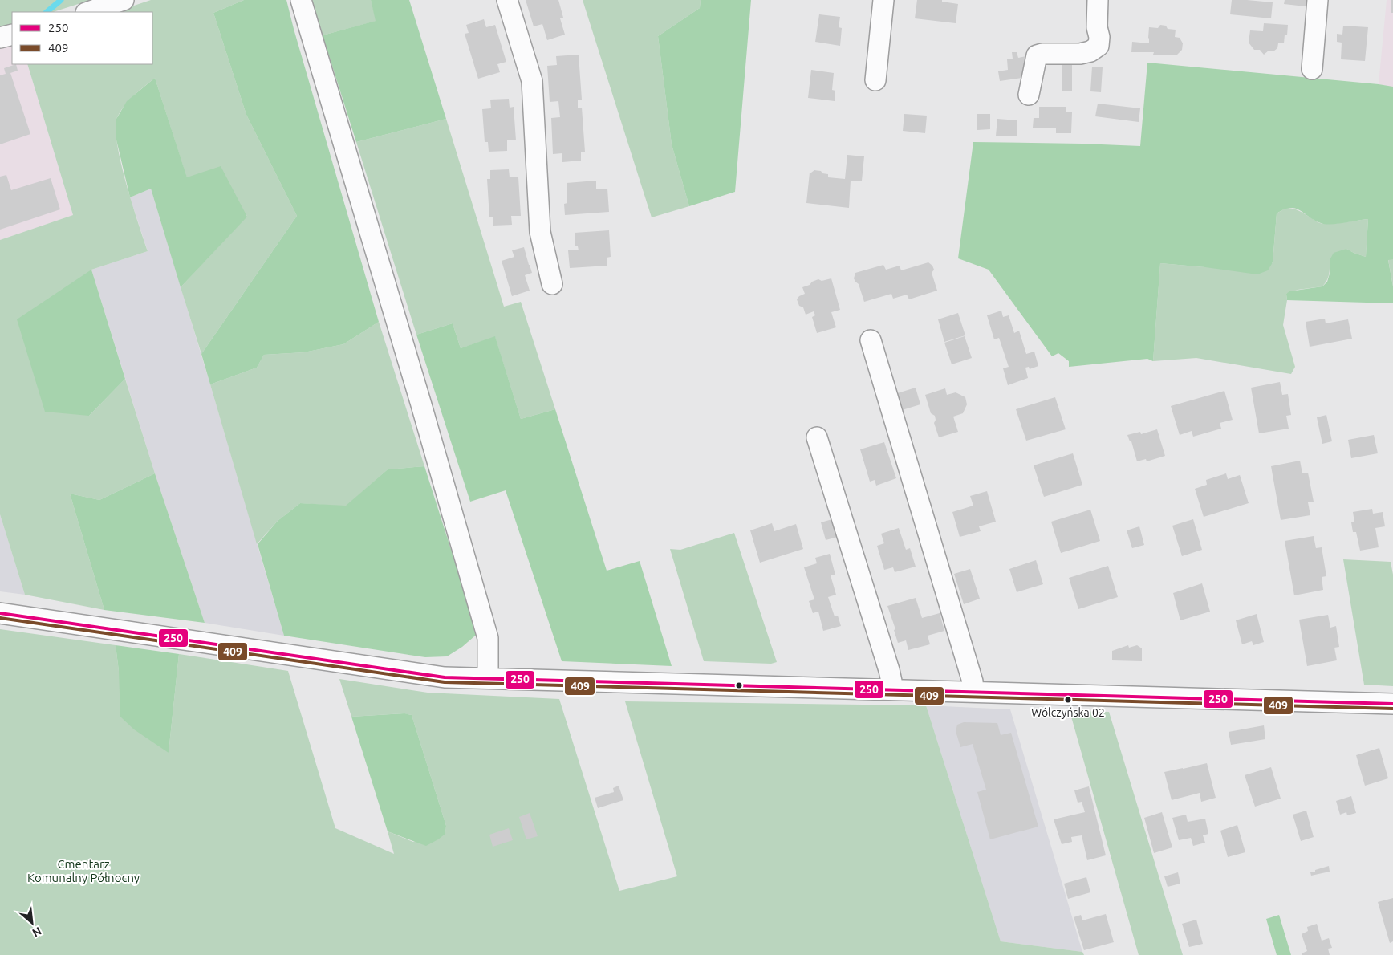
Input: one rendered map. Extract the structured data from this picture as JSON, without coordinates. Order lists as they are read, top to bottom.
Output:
{
  "parks": ["Cmentarz Komunalny Północny"],
  "places": ["Wólczyńska 02"],
  "lines": ["transit line 250", "transit line 409"],
  "legend": ["250", "409"],
  "north": "bottom right"
}
